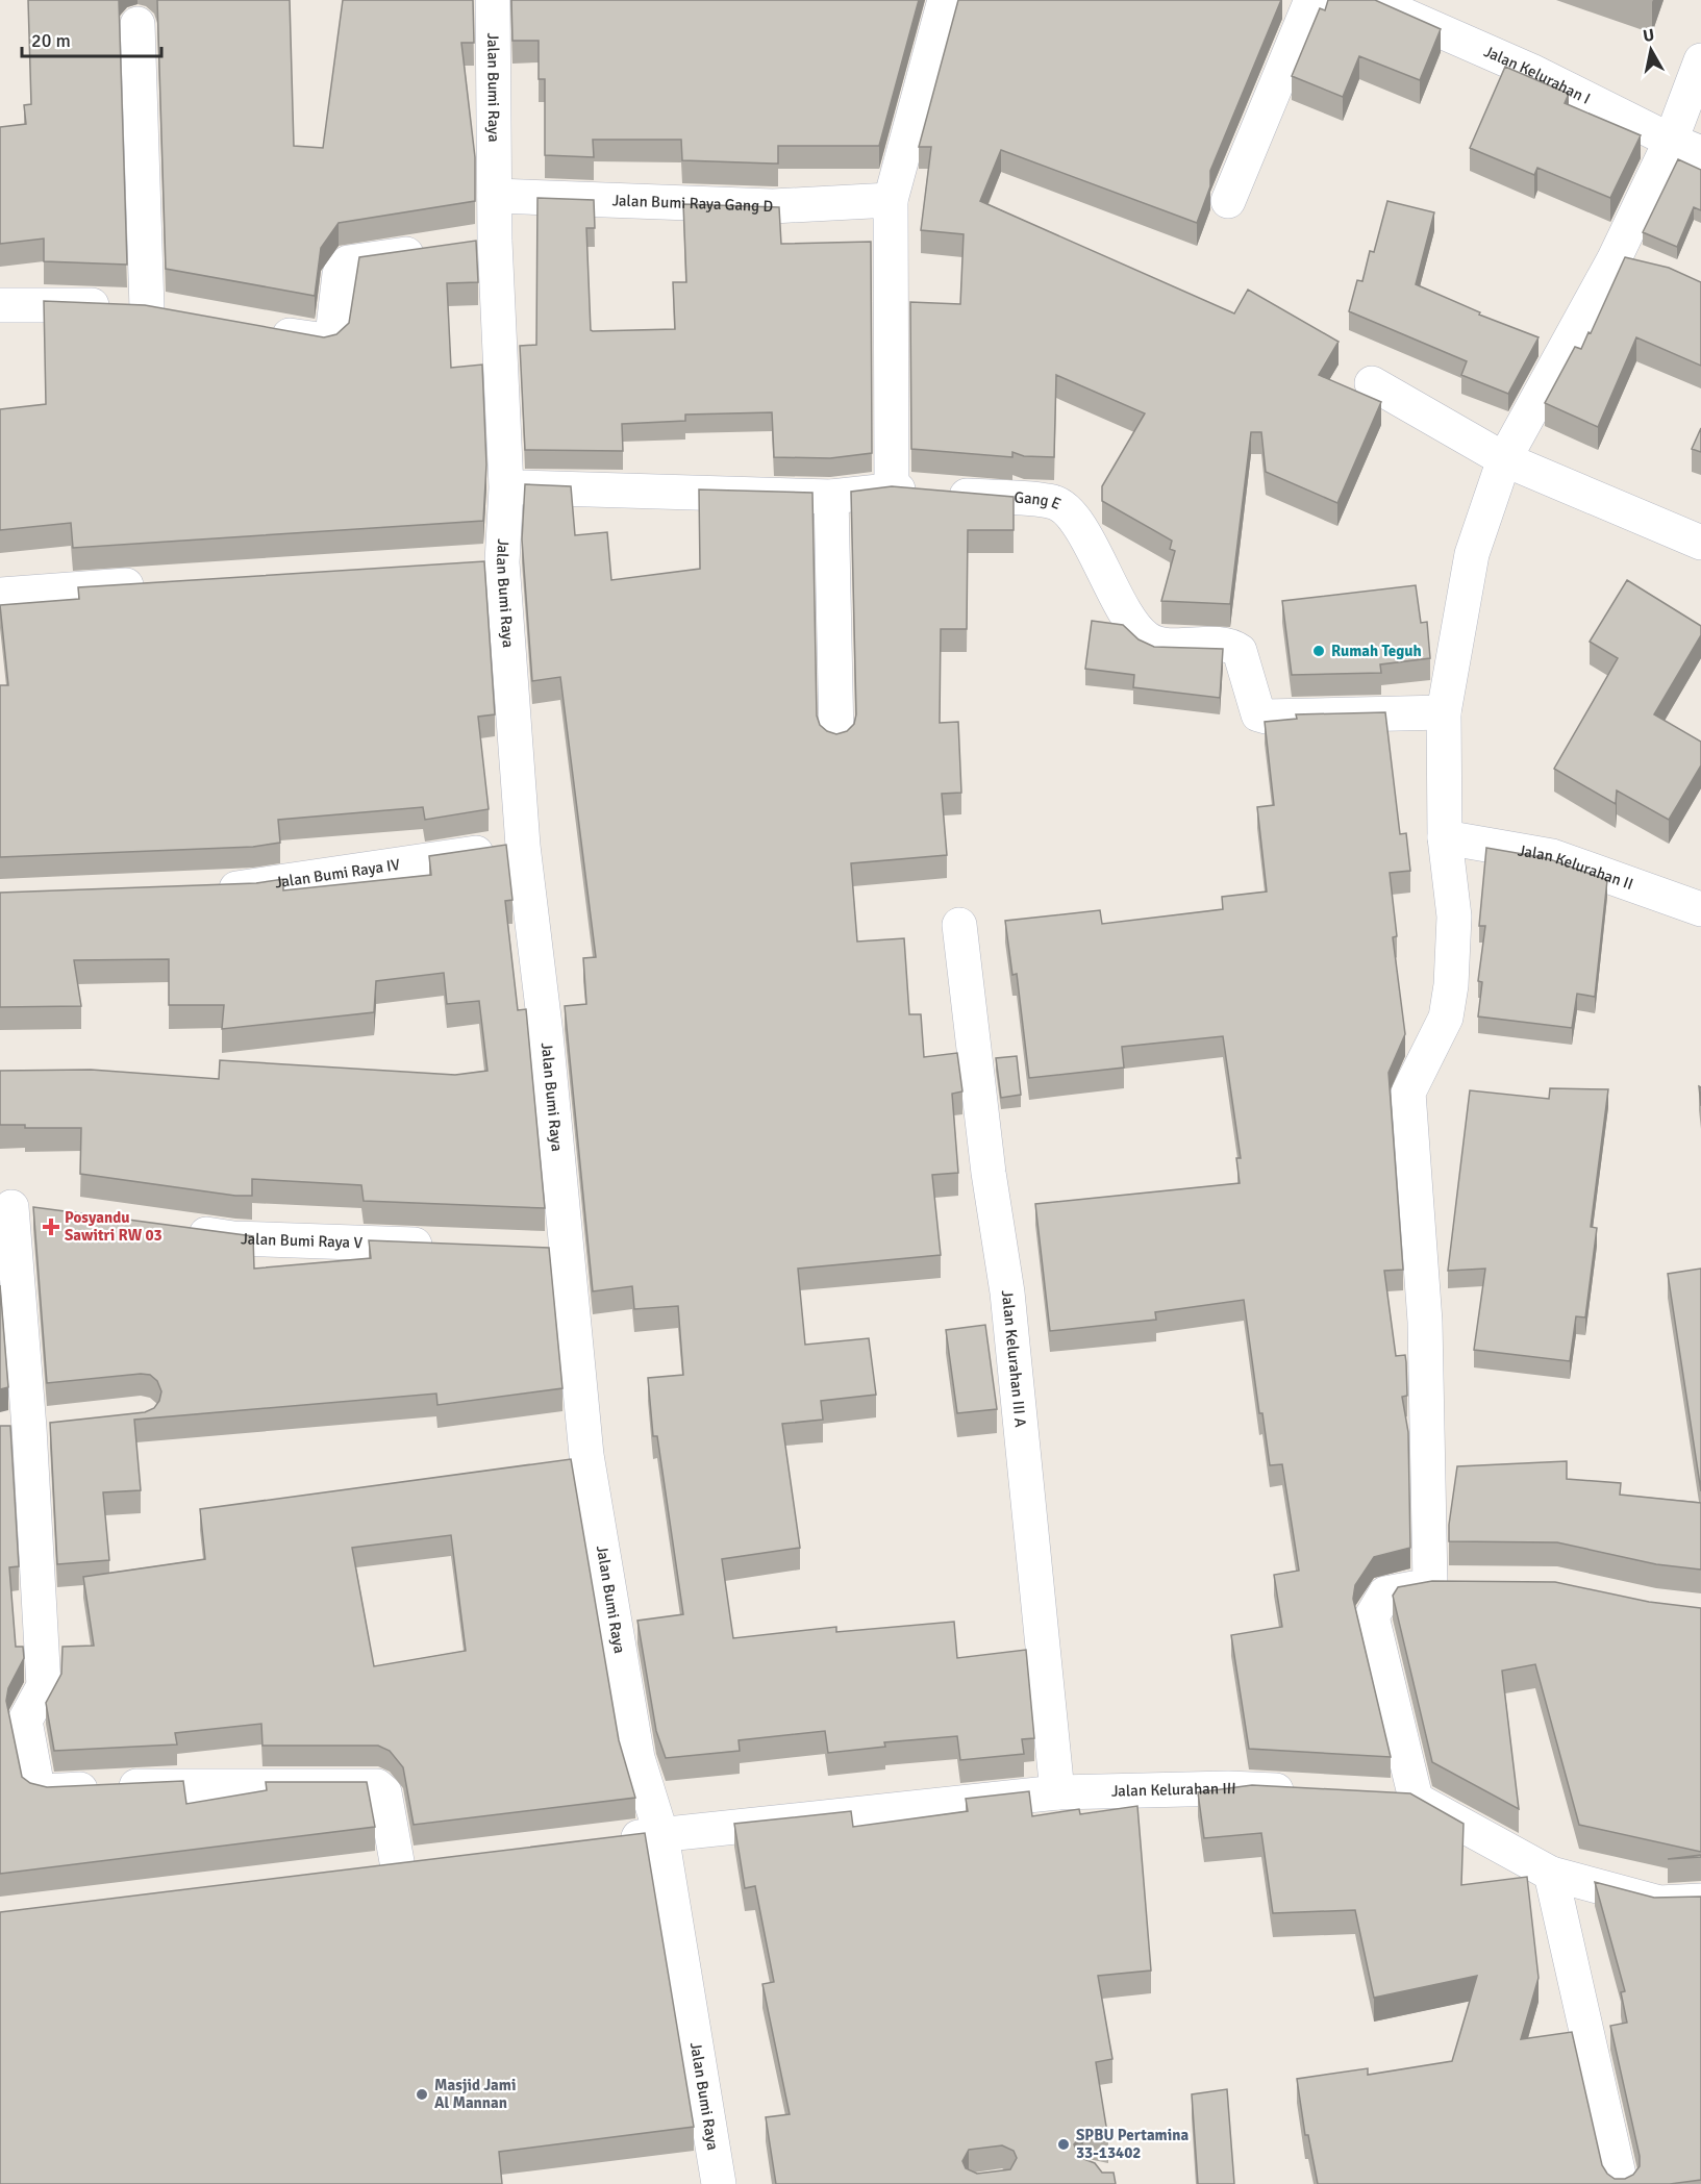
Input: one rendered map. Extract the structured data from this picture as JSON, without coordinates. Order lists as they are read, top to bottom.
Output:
{
  "streets": {
    "street": [
      "Jalan Kelurahan I",
      "Jalan Bumi Raya",
      "Jalan Bumi Raya Gang D",
      "Gang E",
      "Jalan Kelurahan II",
      "Jalan Bumi Raya IV",
      "Jalan Bumi Raya V",
      "Jalan Kelurahan III A",
      "Jalan Kelurahan III"
    ]
  },
  "crossings": [
    ["Jalan Bumi Raya", "Jalan Bumi Raya Gang D"],
    ["Jalan Bumi Raya", "Gang E"],
    ["Jalan Bumi Raya", "Jalan Bumi Raya IV"],
    ["Jalan Bumi Raya", "Jalan Kelurahan III"],
    ["Jalan Kelurahan III A", "Jalan Kelurahan III"]
  ],
  "places": {
    "other": ["Rumah Teguh", "Masjid Jami Al Mannan", "SPBU Pertamina 33-13402"],
    "health": ["Posyandu Sawitri RW 03"]
  },
  "scale_bar": "20 m",
  "north": "top"
}
